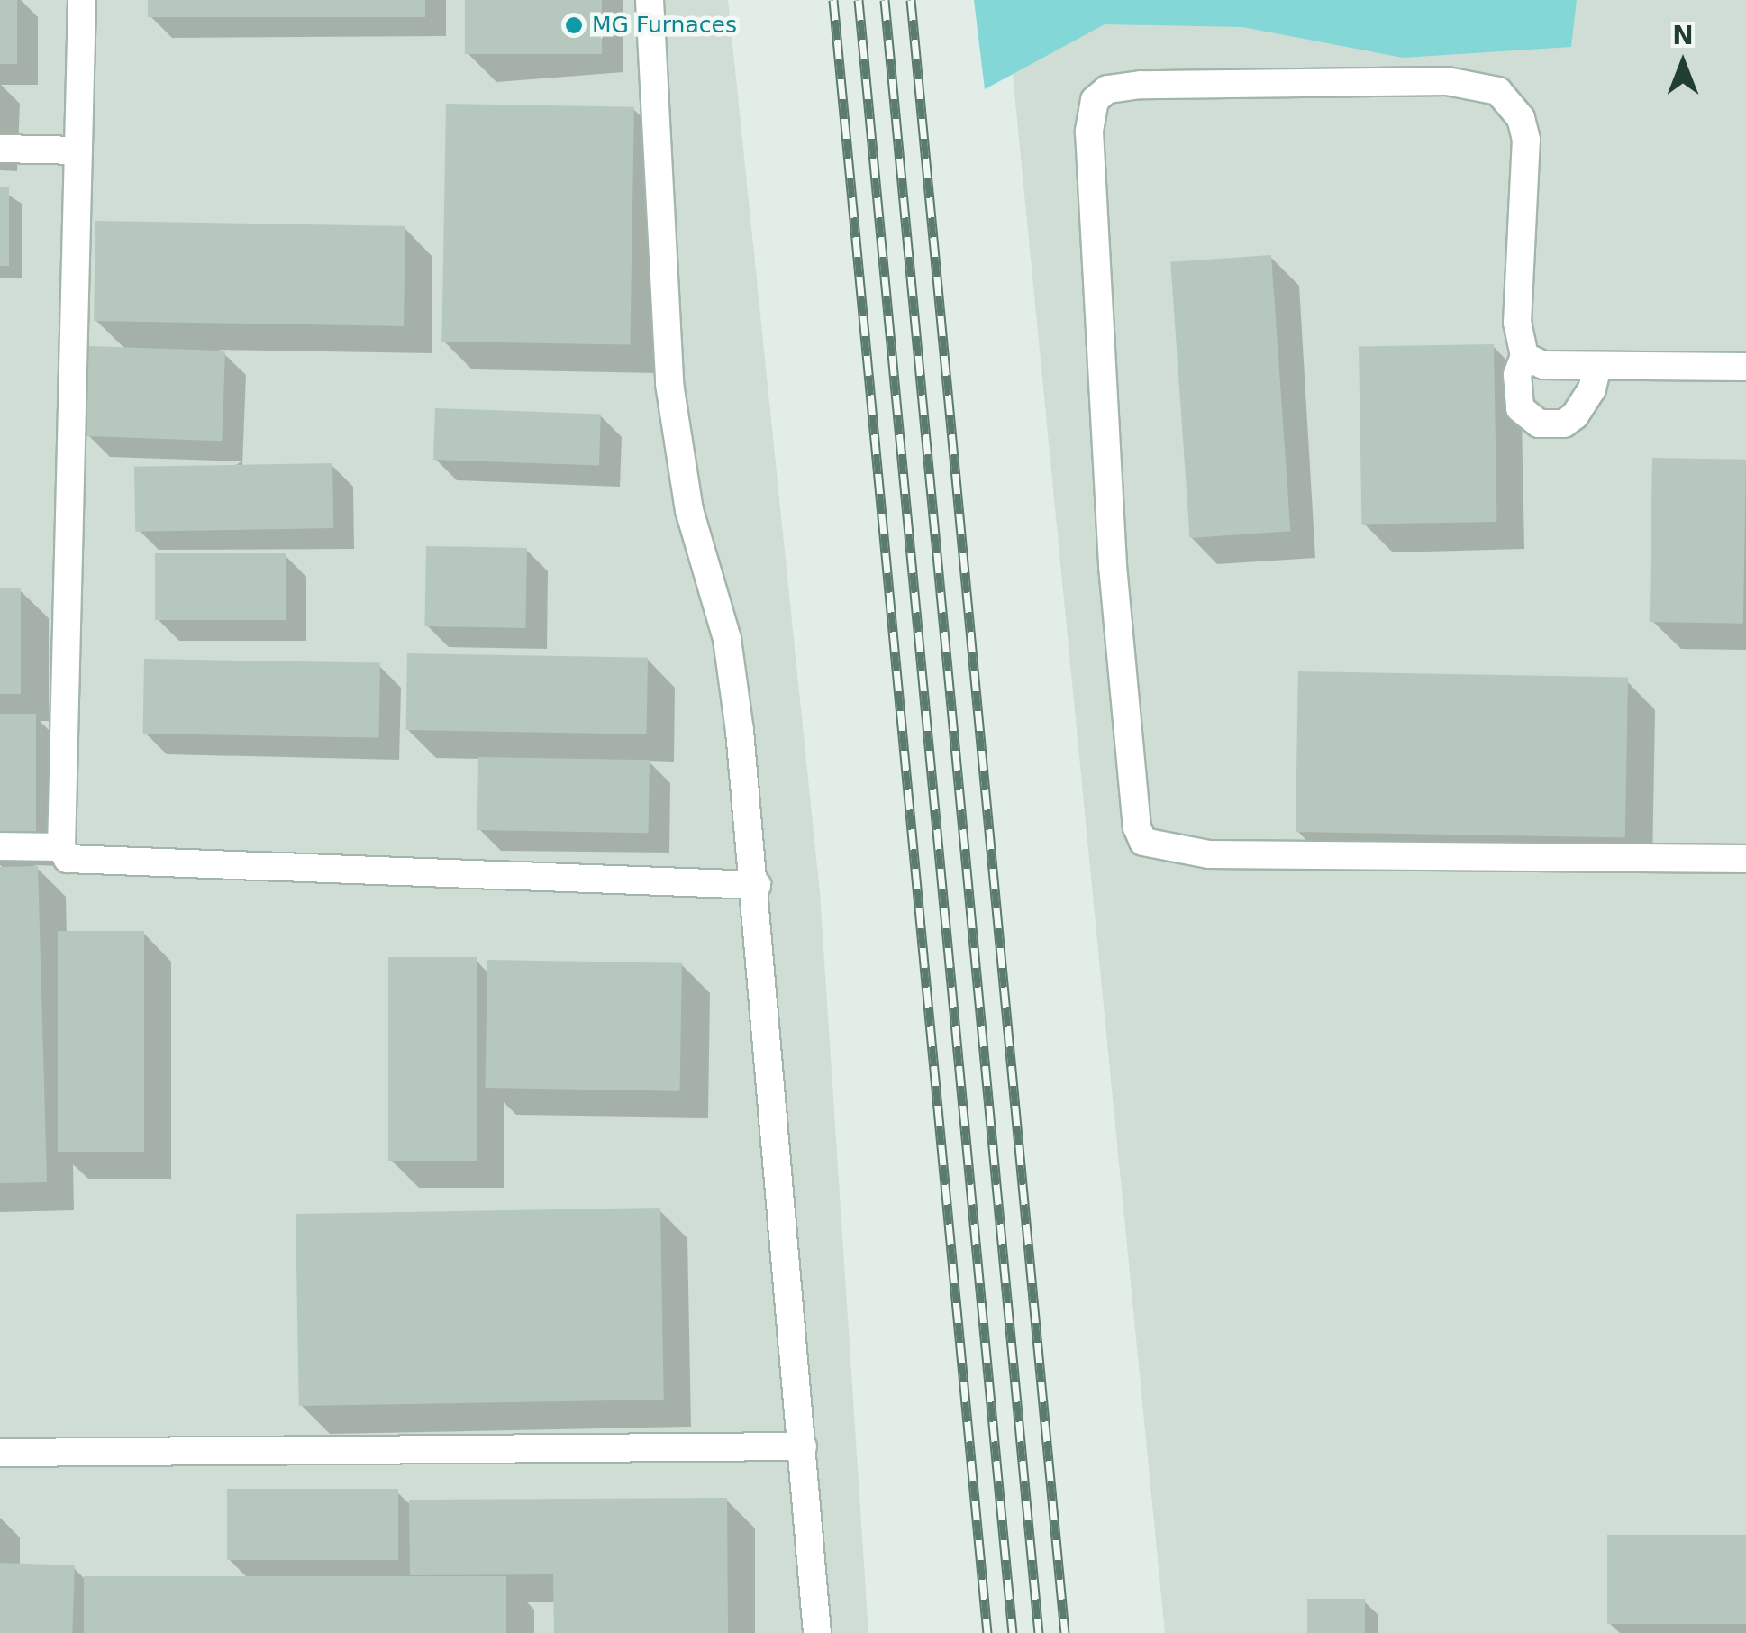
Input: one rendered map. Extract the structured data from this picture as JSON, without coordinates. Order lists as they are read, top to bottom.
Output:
{
  "places": ["MG Furnaces"],
  "north": "top"
}
